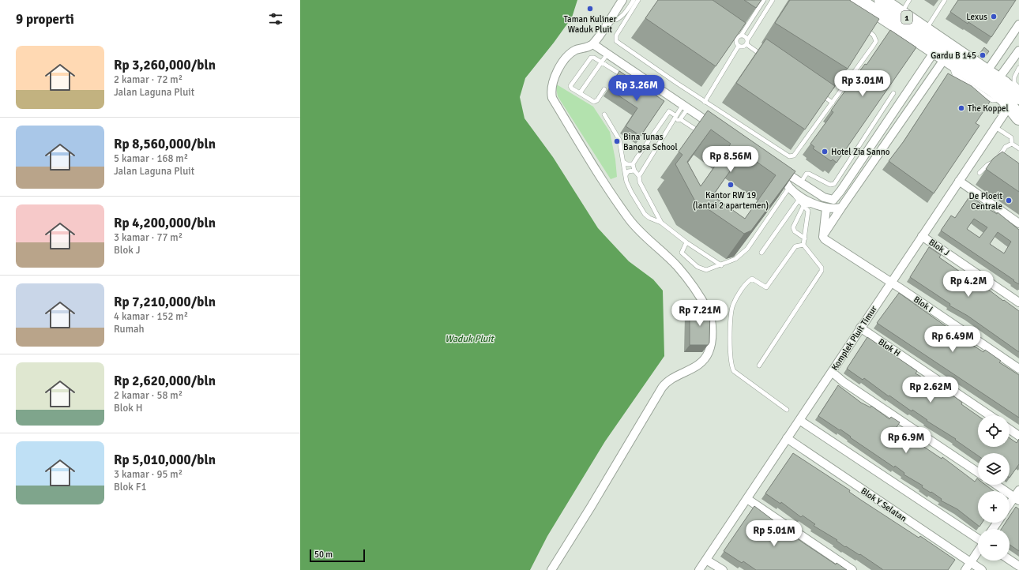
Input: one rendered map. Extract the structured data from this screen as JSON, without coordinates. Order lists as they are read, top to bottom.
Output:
{
  "streets": {
    "highway": ["1"],
    "street": [
      "Blok J",
      "Blok I",
      "Komplek Pluit Timur",
      "Blok H",
      "Blok Y Selatan"
    ]
  },
  "crossings": [
    ["1", "Komplek Pluit Timur"],
    ["Blok J", "Komplek Pluit Timur"],
    ["Blok I", "Komplek Pluit Timur"],
    ["Komplek Pluit Timur", "Blok H"],
    ["Komplek Pluit Timur", "Blok Y Selatan"]
  ],
  "water": ["Waduk Pluit"],
  "places": [
    "Taman Kuliner Waduk Pluit",
    "Lexus",
    "Gardu B 145",
    "The Koppel",
    "Bina Tunas Bangsa School",
    "Hotel Zia Sanno",
    "Kantor RW 19 (lantai 2 apartemen)",
    "De Ploeit Centrale"
  ],
  "scale_bar": "50 m",
  "page": {
    "heading": "9 properti",
    "list": [
      {
        "name": "Rp 3,260,000/bln",
        "note": "2 kamar · 72 m² · Jalan Laguna Pluit"
      },
      {
        "name": "Rp 8,560,000/bln",
        "note": "5 kamar · 168 m² · Jalan Laguna Pluit"
      },
      {
        "name": "Rp 4,200,000/bln",
        "note": "3 kamar · 77 m² · Blok J"
      },
      {
        "name": "Rp 7,210,000/bln",
        "note": "4 kamar · 152 m² · Rumah"
      },
      {
        "name": "Rp 2,620,000/bln",
        "note": "2 kamar · 58 m² · Blok H"
      },
      {
        "name": "Rp 5,010,000/bln",
        "note": "3 kamar · 95 m² · Blok F1"
      }
    ],
    "price": [
      "Rp 3.01M",
      "Rp 3.26M",
      "Rp 8.56M",
      "Rp 4.2M",
      "Rp 7.21M",
      "Rp 6.49M",
      "Rp 2.62M",
      "Rp 6.9M",
      "Rp 5.01M"
    ],
    "map_buttons": ["+", "−"],
    "scale": "50 m"
  }
}
